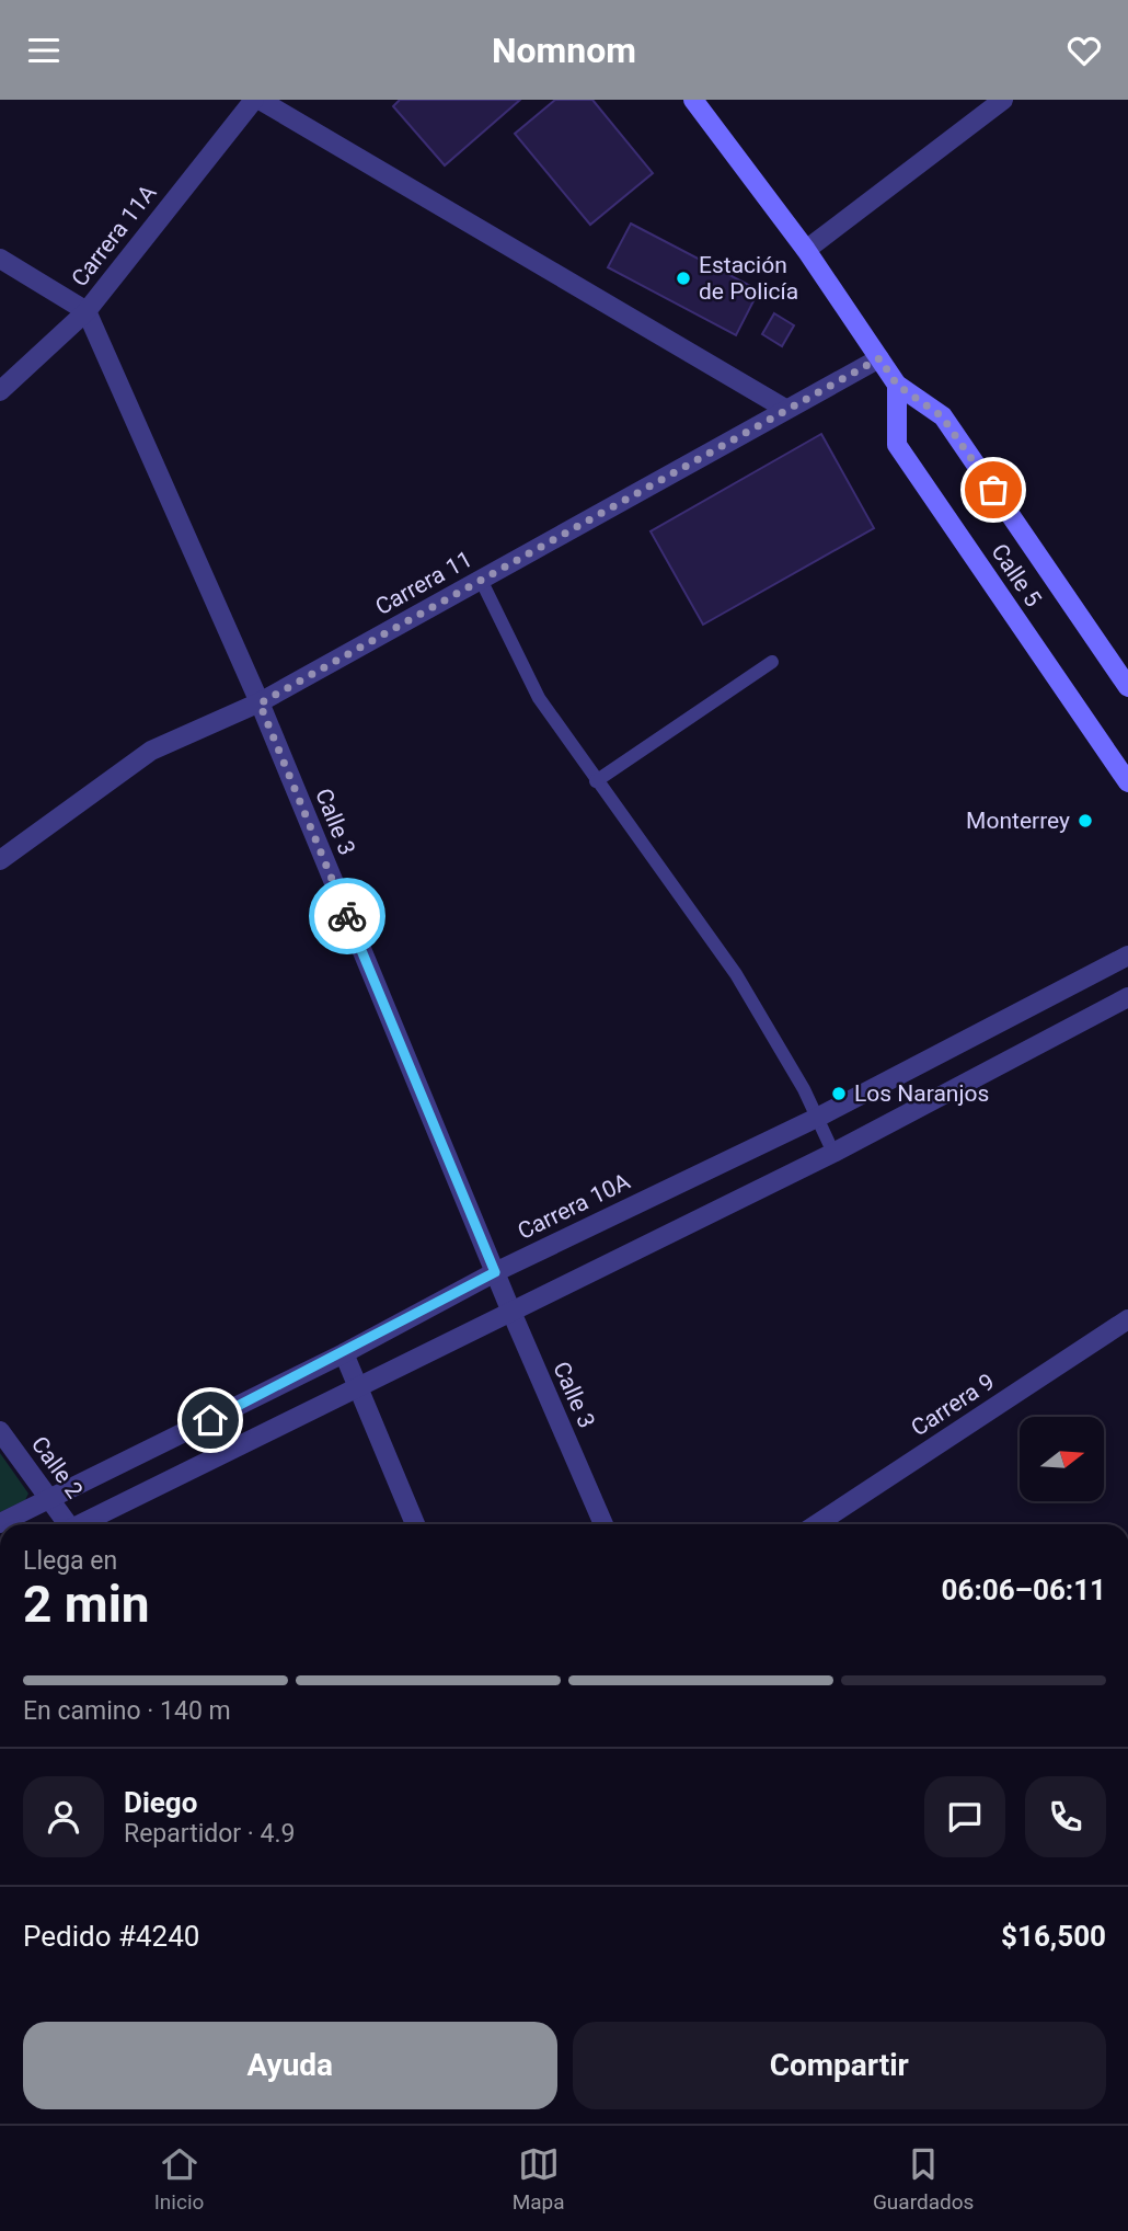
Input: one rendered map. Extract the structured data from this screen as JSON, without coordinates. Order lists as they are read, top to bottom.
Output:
{
  "streets": {
    "street": [
      "Carrera 11A",
      "Calle 5",
      "Carrera 11",
      "Calle 3",
      "Carrera 10A",
      "Carrera 9",
      "Calle 2"
    ]
  },
  "crossings": [
    ["Carrera 11A", "Calle 3"],
    ["Calle 5", "Carrera 11"],
    ["Carrera 11", "Calle 3"],
    ["Calle 3", "Carrera 10A"],
    ["Carrera 10A", "Calle 2"]
  ],
  "places": ["Estación de Policía", "Monterrey", "Los Naranjos"],
  "north": "right",
  "page": {
    "header": "Nomnom",
    "heading": ["2 min", "Llega en", "06:06–06:11"],
    "panel": [
      "Diego",
      "Repartidor · 4.9",
      "Pedido #4240",
      "$16,500"
    ],
    "bar": "En camino · 140 m",
    "buttons": ["Ayuda", "Compartir"],
    "tabs": ["Inicio", "Mapa", "Guardados"]
  }
}
